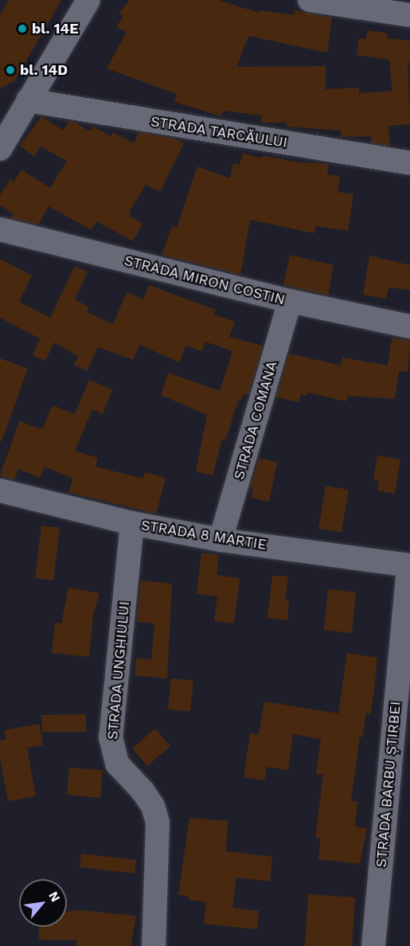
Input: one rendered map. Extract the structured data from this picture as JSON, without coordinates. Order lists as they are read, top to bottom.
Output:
{
  "streets": {
    "street": [
      "STRADA TARCĂULUI",
      "STRADA MIRON COSTIN",
      "STRADA COMANA",
      "STRADA 8 MARTIE",
      "STRADA UNGHIULUI",
      "STRADA BARBU ȘTIRBEI"
    ]
  },
  "crossings": [
    ["STRADA MIRON COSTIN", "STRADA COMANA"],
    ["STRADA COMANA", "STRADA 8 MARTIE"],
    ["STRADA 8 MARTIE", "STRADA UNGHIULUI"],
    ["STRADA 8 MARTIE", "STRADA BARBU ȘTIRBEI"]
  ],
  "places": ["bl. 14E", "bl. 14D"],
  "north": "top right"
}
